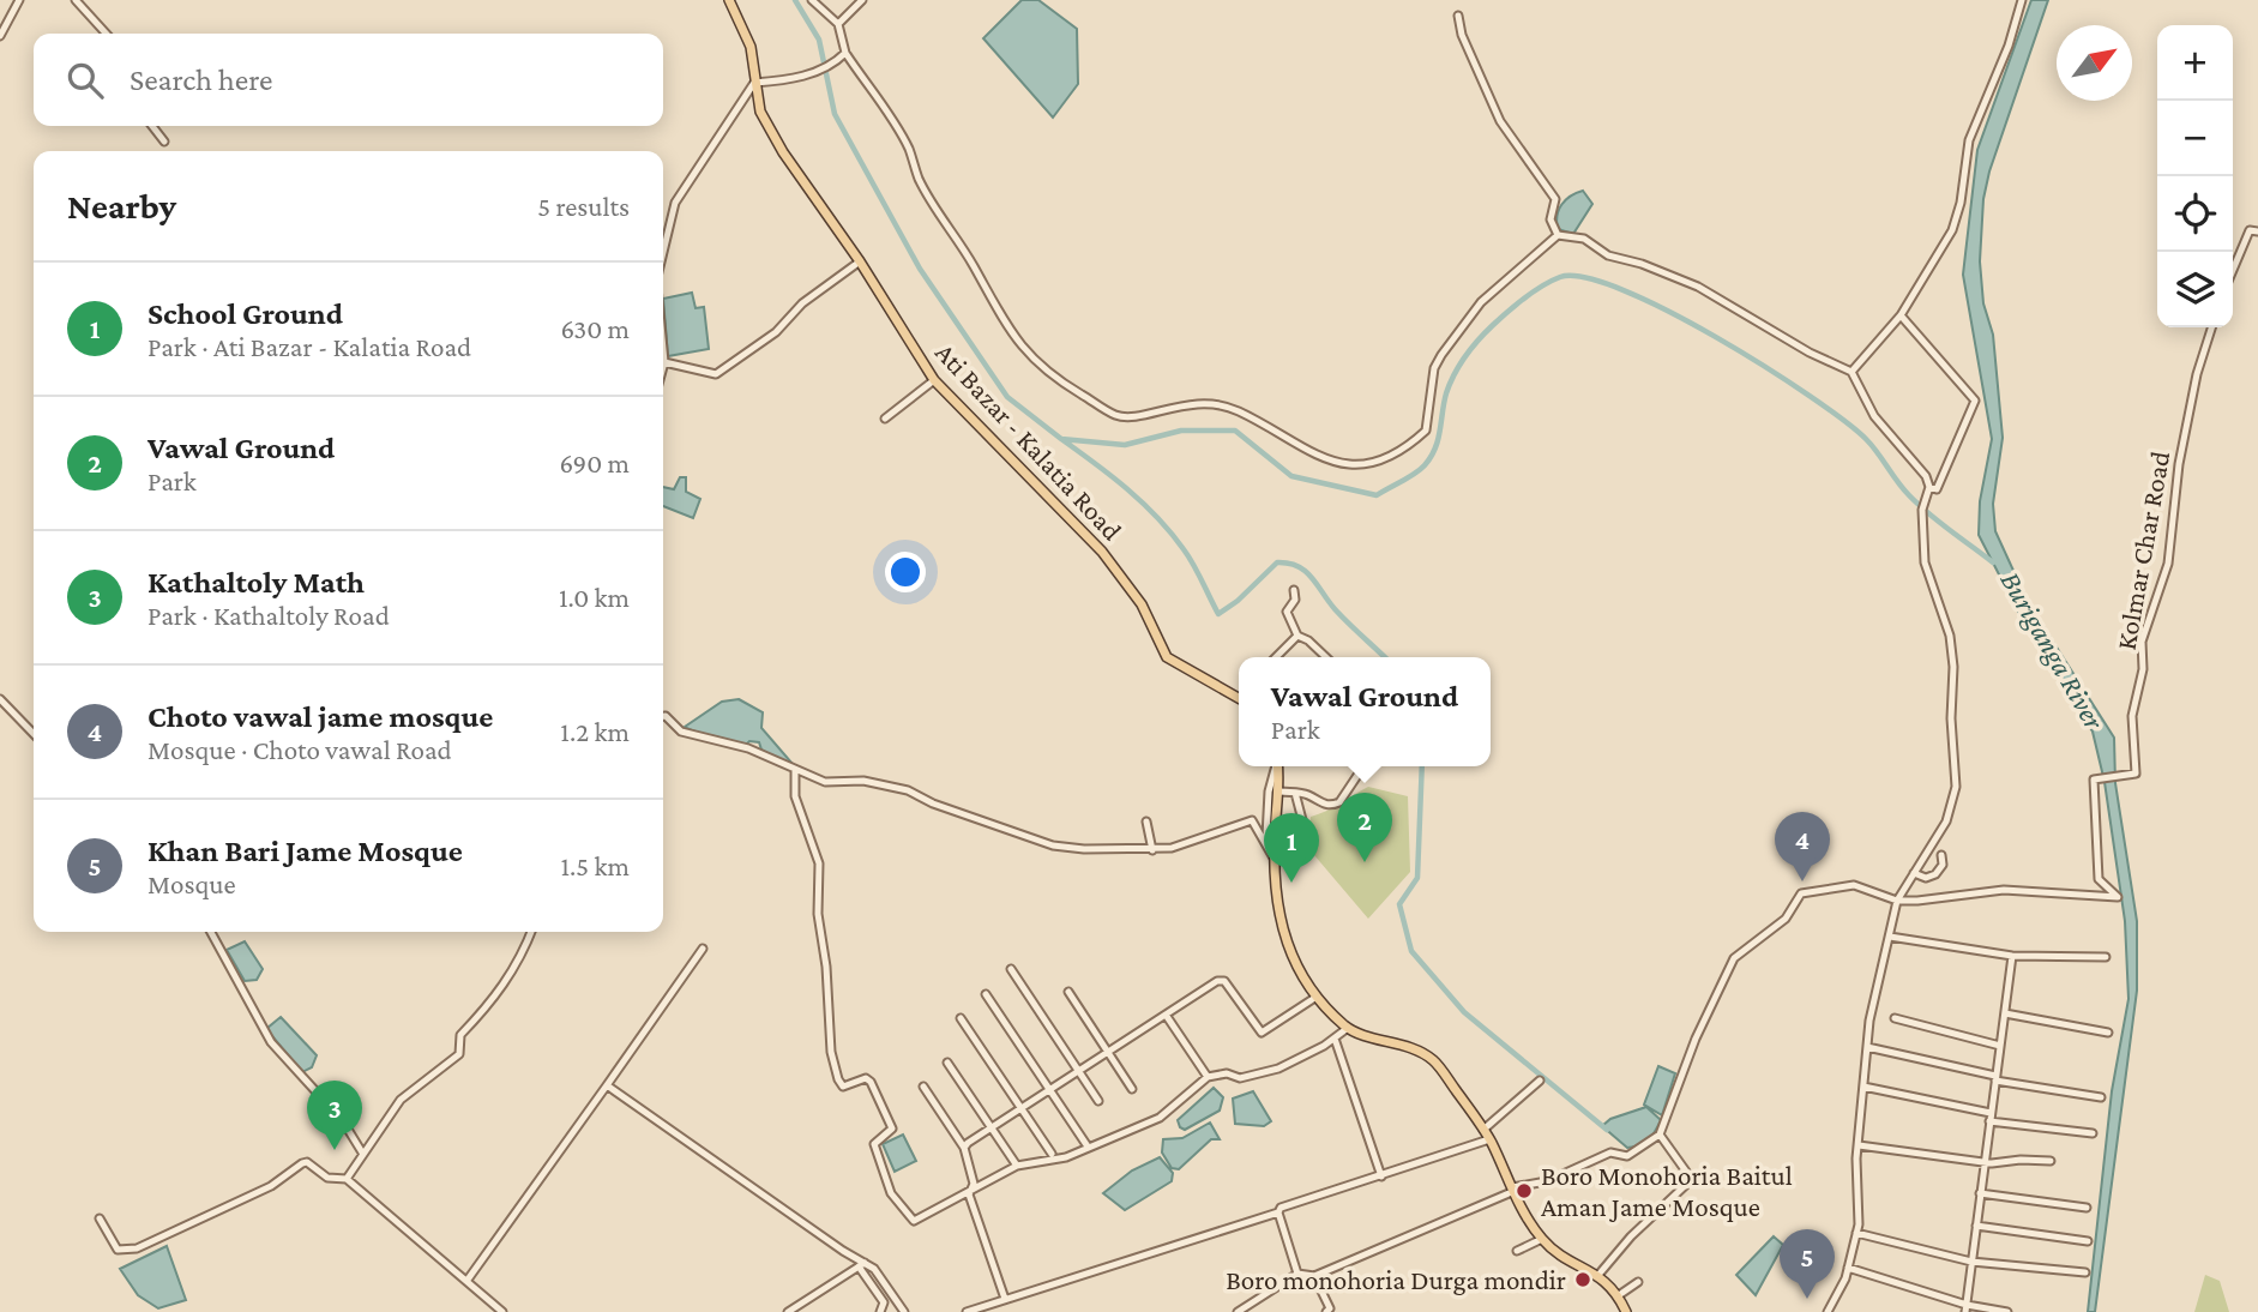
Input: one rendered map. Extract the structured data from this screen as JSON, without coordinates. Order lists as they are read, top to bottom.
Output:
{
  "streets": {
    "main road": ["Ati Bazar - Kalatia Road"],
    "street": ["Kolmar Char Road"]
  },
  "water": ["Buriganga River"],
  "places": ["Boro Monohoria Baitul Aman Jame Mosque", "Boro monohoria Durga mondir"],
  "north": "top right",
  "page": {
    "map_buttons": ["+", "−"],
    "search": "Search here",
    "heading": ["Nearby", "5 results"],
    "list": [
      {
        "mark": "1",
        "name": "School Ground",
        "note": "Park · Ati Bazar - Kalatia Road",
        "value": "630 m"
      },
      {
        "mark": "2",
        "name": "Vawal Ground",
        "note": "Park",
        "value": "690 m"
      },
      {
        "mark": "3",
        "name": "Kathaltoly Math",
        "note": "Park · Kathaltoly Road",
        "value": "1.0 km"
      },
      {
        "mark": "4",
        "name": "Choto vawal jame mosque",
        "note": "Mosque · Choto vawal Road",
        "value": "1.2 km"
      },
      {
        "mark": "5",
        "name": "Khan Bari Jame Mosque",
        "note": "Mosque",
        "value": "1.5 km"
      }
    ],
    "popup": ["Vawal Ground", "Park"],
    "pins": [
      "2",
      "4",
      "1",
      "3",
      "5"
    ]
  }
}
